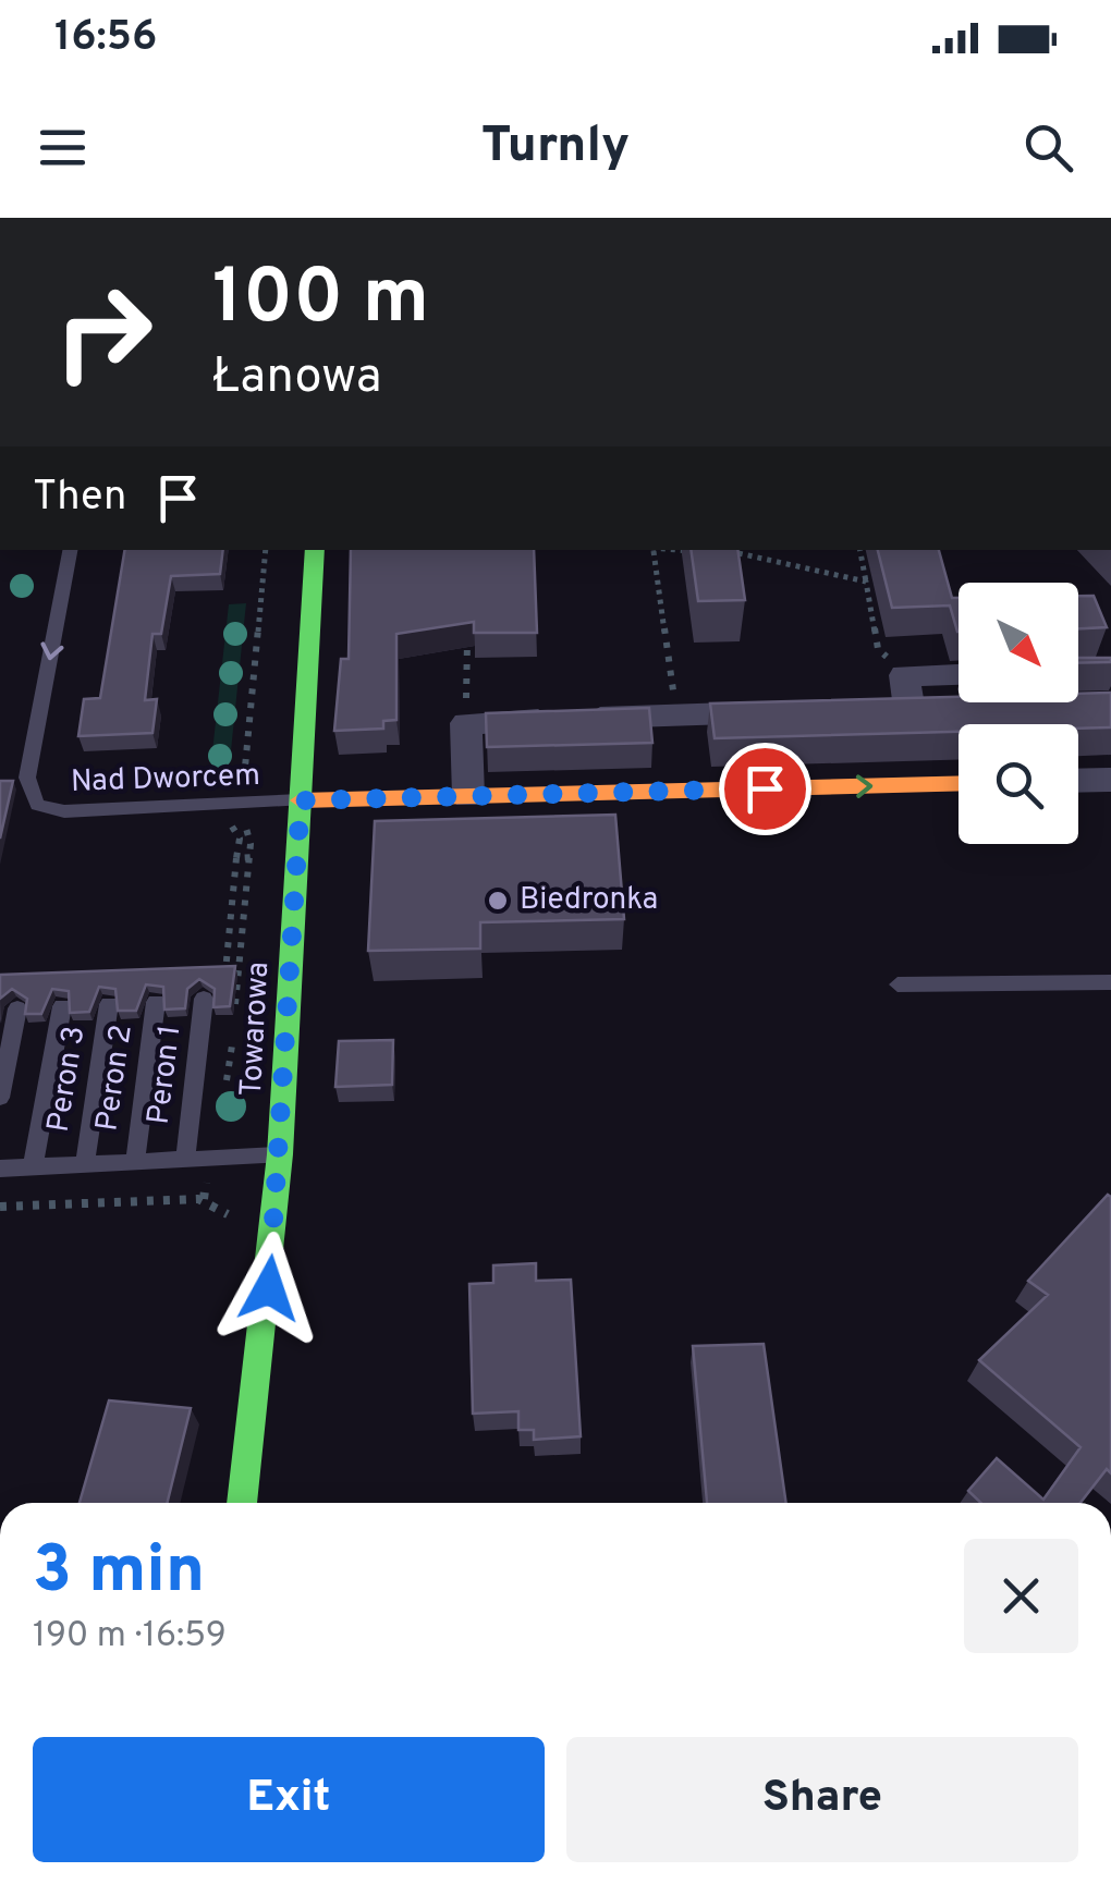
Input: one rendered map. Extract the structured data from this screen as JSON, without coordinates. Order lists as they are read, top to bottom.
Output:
{
  "streets": {
    "street": ["Towarowa"],
    "lane": [
      "Nad Dworcem",
      "Peron 1",
      "Peron 2",
      "Peron 3"
    ]
  },
  "crossings": [
    ["Nad Dworcem", "Towarowa"]
  ],
  "places": ["Biedronka"],
  "north": "bottom right",
  "page": {
    "status": "16:56",
    "header": "Turnly",
    "turn": ["100 m", "Łanowa"],
    "then": "Then",
    "heading": ["3 min", "190 m · 16:59"],
    "buttons": ["Exit", "Share"]
  }
}
